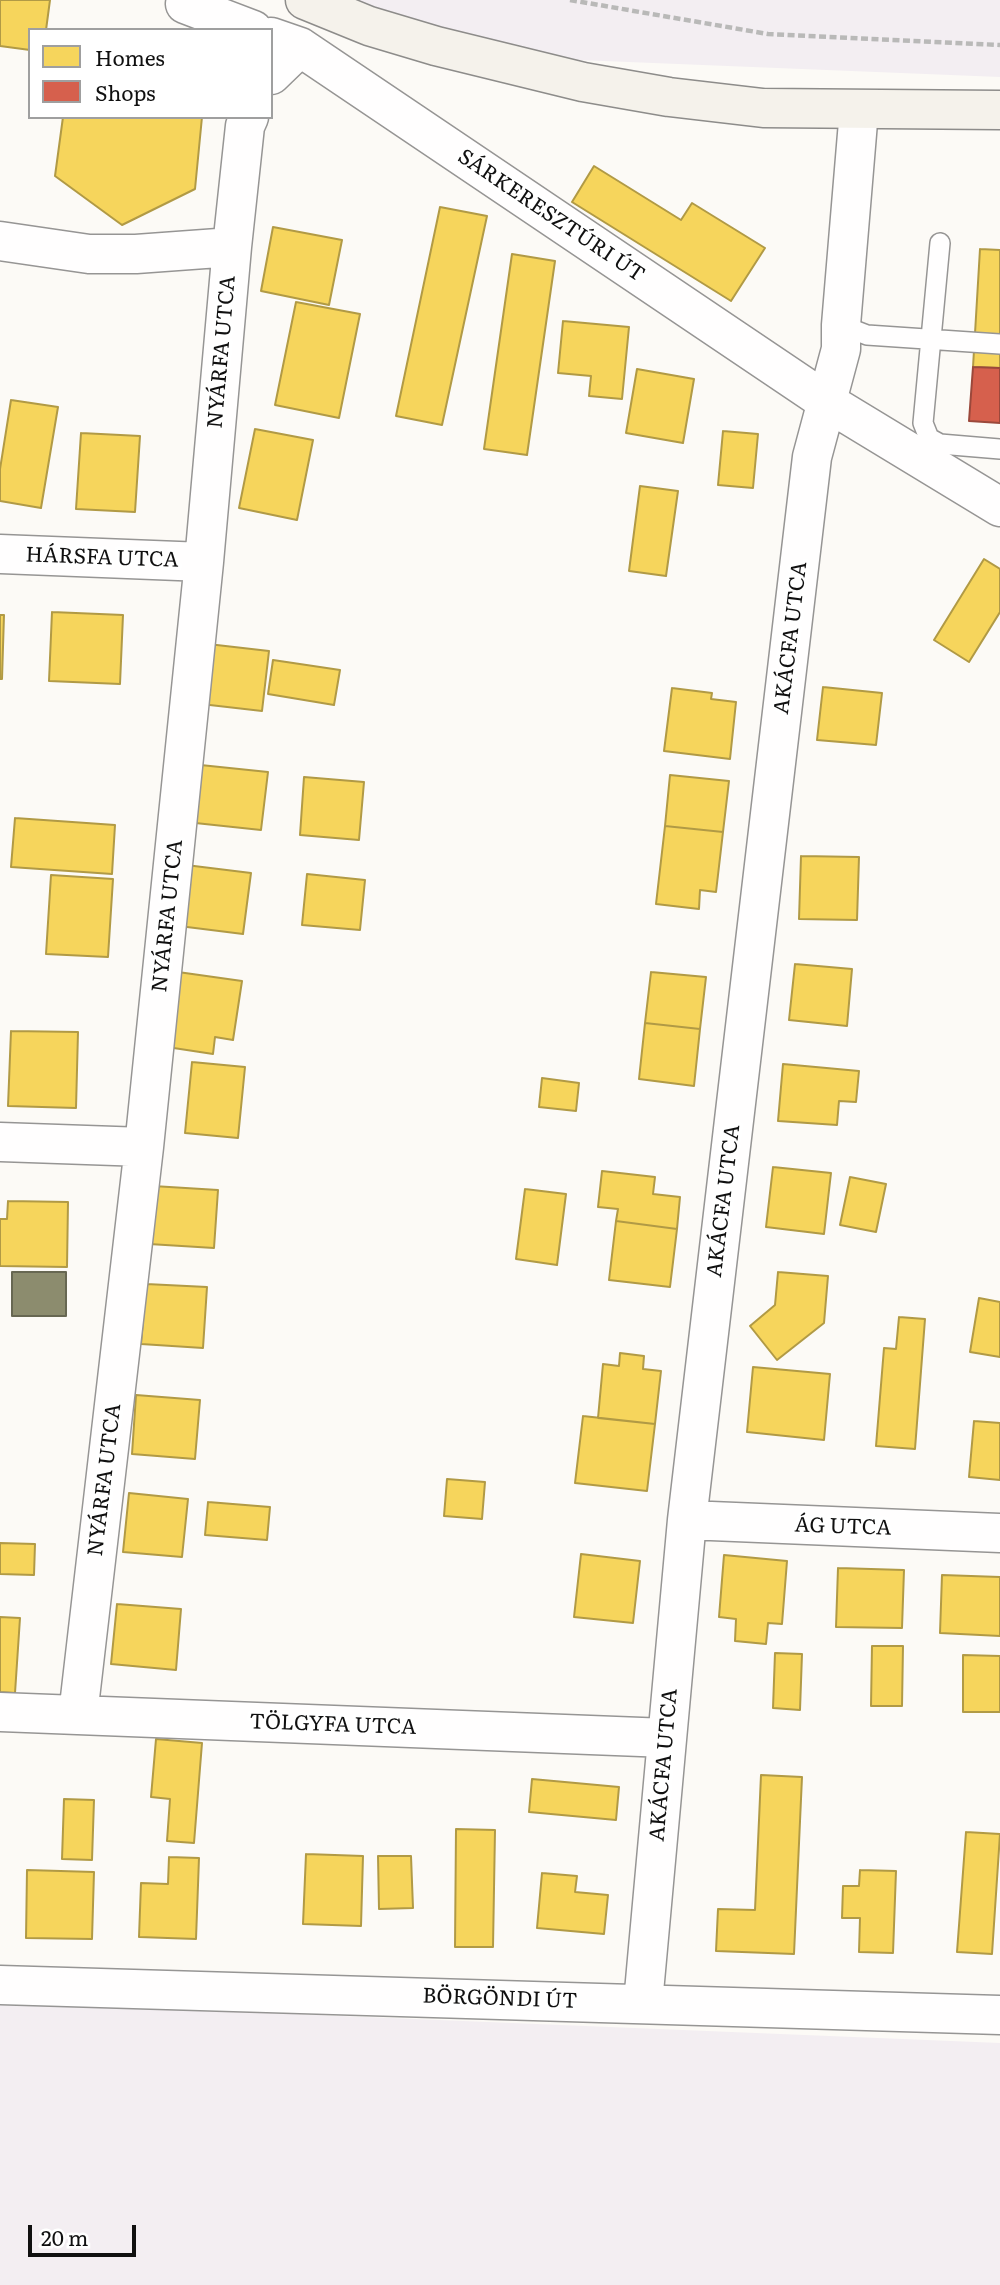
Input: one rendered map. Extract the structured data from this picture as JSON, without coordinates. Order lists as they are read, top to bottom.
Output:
{
  "streets": {
    "street": [
      "SÁRKERESZTÚRI ÚT",
      "NYÁRFA UTCA",
      "HÁRSFA UTCA",
      "AKÁCFA UTCA",
      "ÁG UTCA",
      "TÖLGYFA UTCA",
      "BÖRGÖNDI ÚT"
    ]
  },
  "crossings": [
    ["SÁRKERESZTÚRI ÚT", "AKÁCFA UTCA"],
    ["NYÁRFA UTCA", "HÁRSFA UTCA"],
    ["NYÁRFA UTCA", "TÖLGYFA UTCA"],
    ["AKÁCFA UTCA", "ÁG UTCA"],
    ["AKÁCFA UTCA", "TÖLGYFA UTCA"],
    ["AKÁCFA UTCA", "BÖRGÖNDI ÚT"]
  ],
  "legend": ["Homes", "Shops"],
  "scale_bar": "20 m"
}
